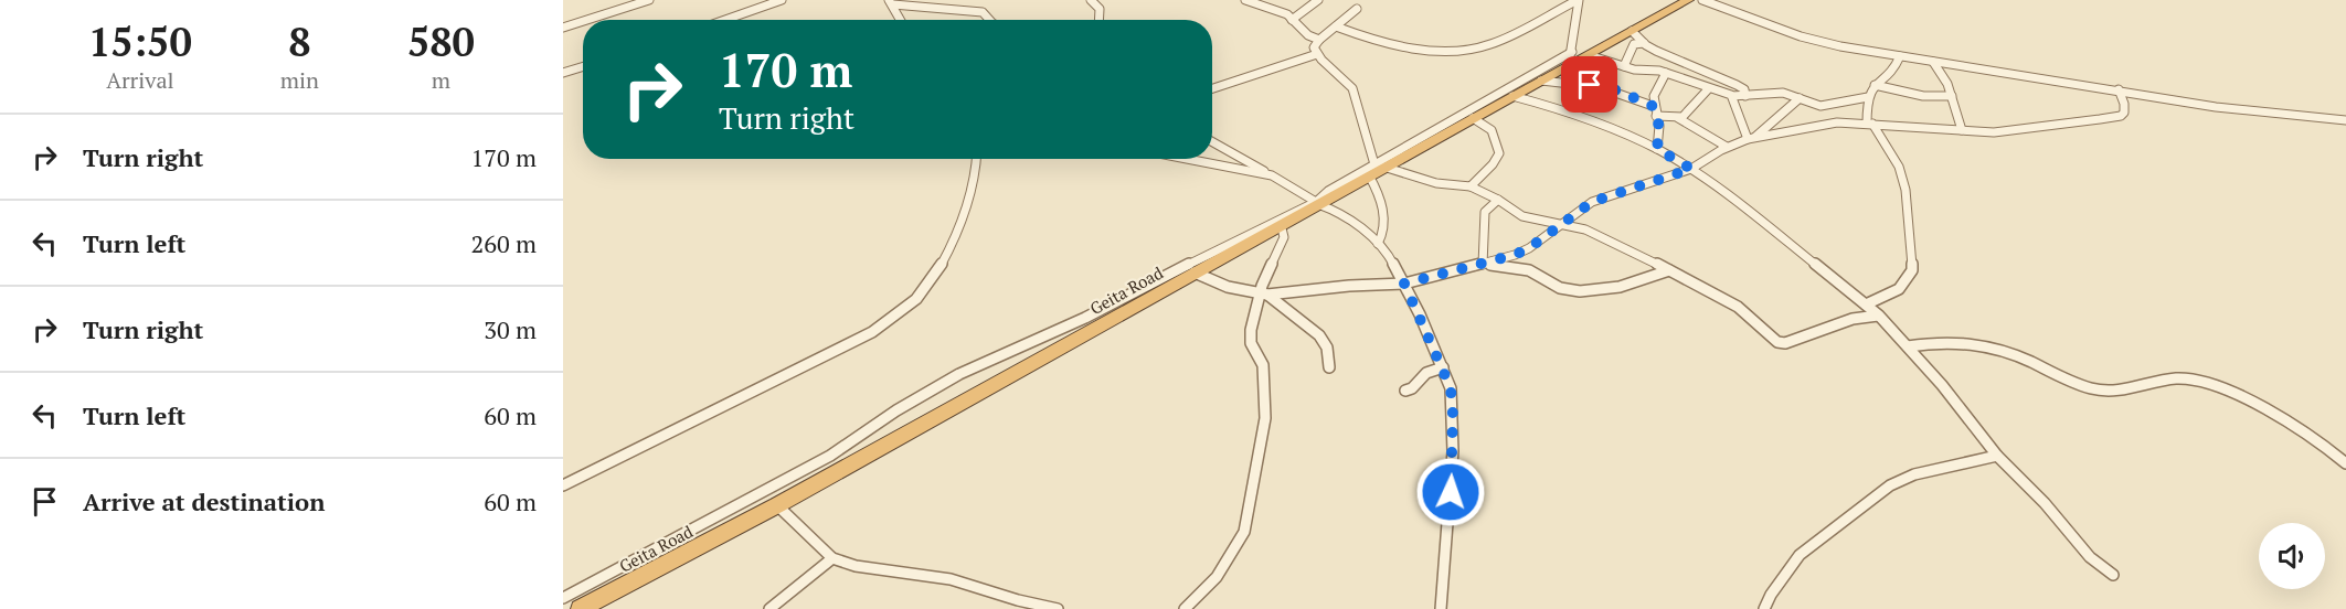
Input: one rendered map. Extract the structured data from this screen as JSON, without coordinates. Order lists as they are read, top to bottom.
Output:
{
  "streets": {
    "highway": ["Geita Road"]
  },
  "page": {
    "eta": [
      "15:50",
      "Arrival",
      "8",
      "min",
      "580",
      "m"
    ],
    "turn": ["170 m", "Turn right"],
    "list": [
      {
        "name": "Turn right",
        "value": "170 m"
      },
      {
        "name": "Turn left",
        "value": "260 m"
      },
      {
        "name": "Turn right",
        "value": "30 m"
      },
      {
        "name": "Turn left",
        "value": "60 m"
      },
      {
        "name": "Arrive at destination",
        "value": "60 m"
      }
    ]
  }
}
